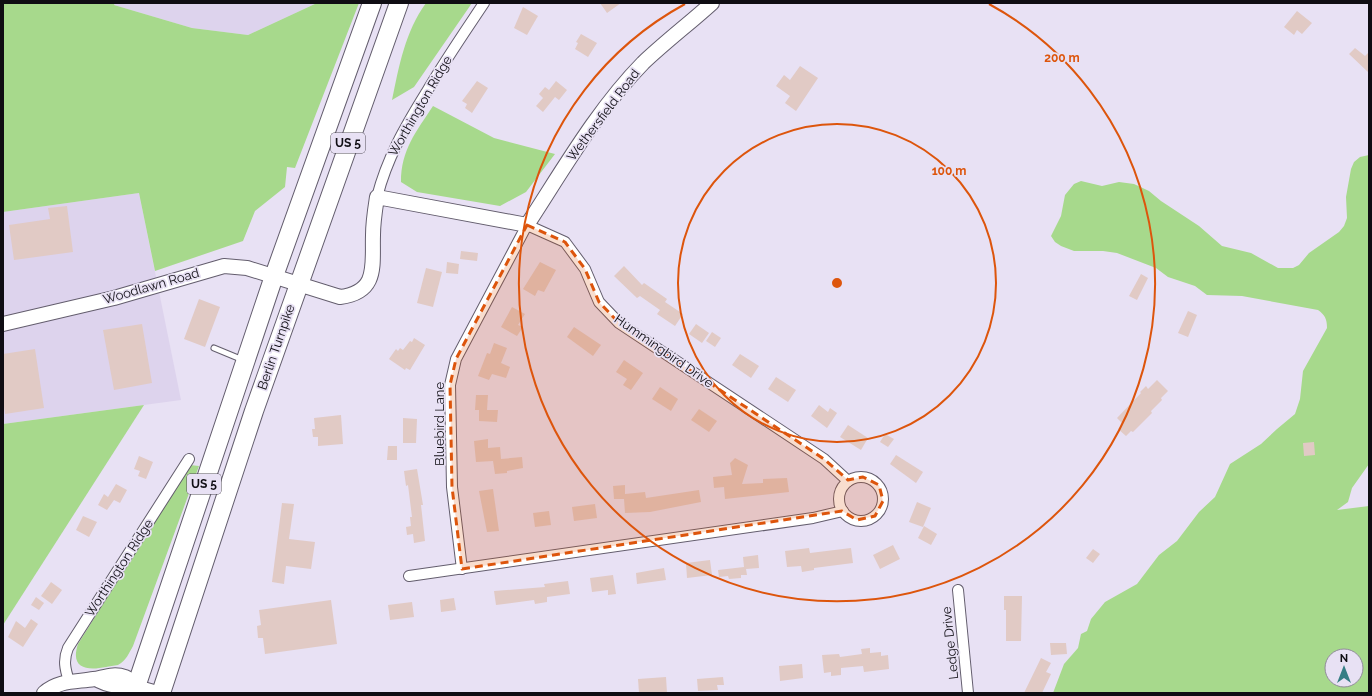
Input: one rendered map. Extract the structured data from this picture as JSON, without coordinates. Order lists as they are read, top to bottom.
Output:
{
  "streets": {
    "highway": ["US 5", "Berlin Turnpike"],
    "street": [
      "Worthington Ridge",
      "Wethersfield Road",
      "Woodlawn Road",
      "Hummingbird Drive",
      "Bluebird Lane",
      "Ledge Drive"
    ]
  },
  "crossings": [
    ["Worthington Ridge", "Woodlawn Road"],
    ["Worthington Ridge", "Berlin Turnpike"],
    ["Worthington Ridge", "Hummingbird Drive"],
    ["Wethersfield Road", "Hummingbird Drive"],
    ["Wethersfield Road", "Bluebird Lane"],
    ["Woodlawn Road", "Berlin Turnpike"],
    ["Hummingbird Drive", "Bluebird Lane"]
  ],
  "north": "top",
  "rings": ["200 m", "100 m"]
}
